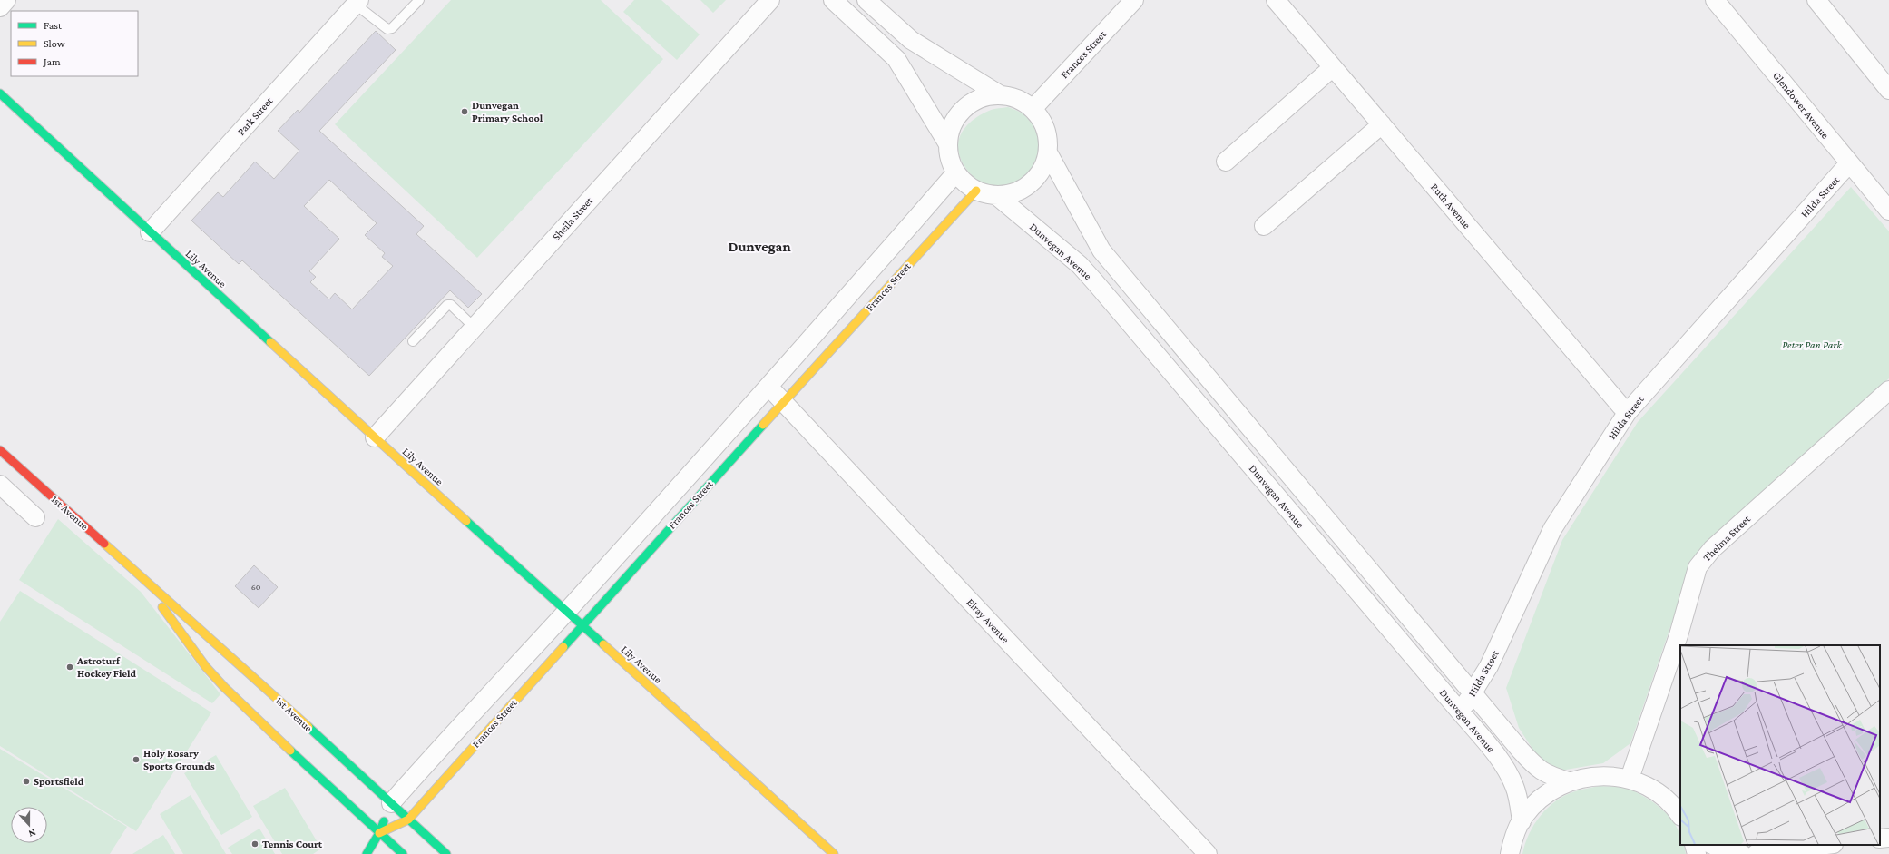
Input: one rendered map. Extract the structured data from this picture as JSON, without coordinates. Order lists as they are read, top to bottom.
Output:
{
  "streets": {
    "street": [
      "Frances Street",
      "Glendower Avenue",
      "Park Street",
      "Hilda Street",
      "Ruth Avenue",
      "Sheila Street",
      "Dunvegan Avenue",
      "Lily Avenue",
      "1st Avenue",
      "Thelma Street",
      "Elray Avenue"
    ]
  },
  "crossings": [
    ["Frances Street", "Dunvegan Avenue"],
    ["Frances Street", "Lily Avenue"],
    ["Frances Street", "1st Avenue"],
    ["Frances Street", "Elray Avenue"],
    ["Glendower Avenue", "Hilda Street"],
    ["Park Street", "Lily Avenue"],
    ["Hilda Street", "Ruth Avenue"],
    ["Hilda Street", "Dunvegan Avenue"],
    ["Sheila Street", "Lily Avenue"]
  ],
  "districts": ["Dunvegan"],
  "parks": ["Peter Pan Park"],
  "places": [
    "Dunvegan Primary School",
    "Astroturf Hockey Field",
    "Holy Rosary Sports Grounds",
    "Sportsfield",
    "Tennis Court"
  ],
  "house_numbers": ["60"],
  "legend": ["Fast", "Slow", "Jam"],
  "north": "bottom"
}
